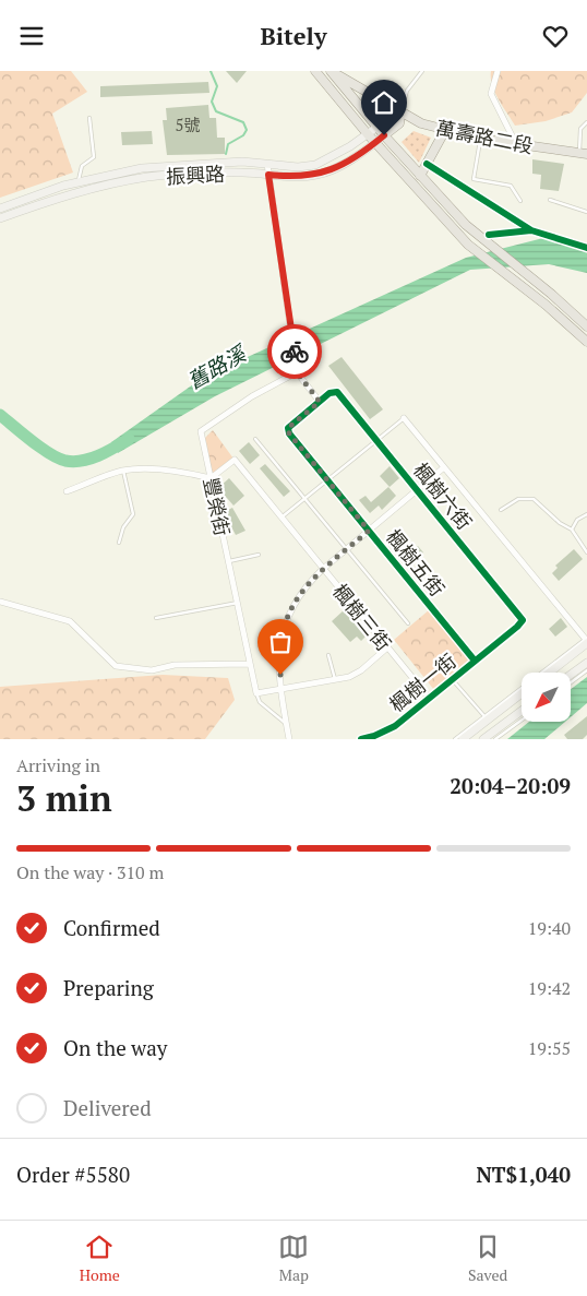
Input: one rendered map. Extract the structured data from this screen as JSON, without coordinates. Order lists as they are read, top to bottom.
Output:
{
  "streets": {
    "main road": ["萬壽路二段"],
    "street": [
      "振興路",
      "楓樹六街",
      "豐榮街",
      "楓樹五街",
      "楓樹三街",
      "楓樹一街"
    ]
  },
  "crossings": [
    ["楓樹六街", "楓樹五街"],
    ["楓樹六街", "楓樹一街"],
    ["豐榮街", "楓樹三街"],
    ["楓樹五街", "楓樹一街"],
    ["楓樹三街", "楓樹一街"]
  ],
  "water": ["舊路溪"],
  "house_numbers": ["5號"],
  "north": "bottom left",
  "page": {
    "header": "Bitely",
    "heading": ["3 min", "Arriving in", "20:04–20:09"],
    "panel": ["Order #5580", "NT$1,040"],
    "bar": "On the way · 310 m",
    "list": [
      ["Confirmed", "19:40"],
      ["Preparing", "19:42"],
      ["On the way", "19:55"],
      "Delivered"
    ],
    "tabs": ["Home", "Map", "Saved"]
  }
}
